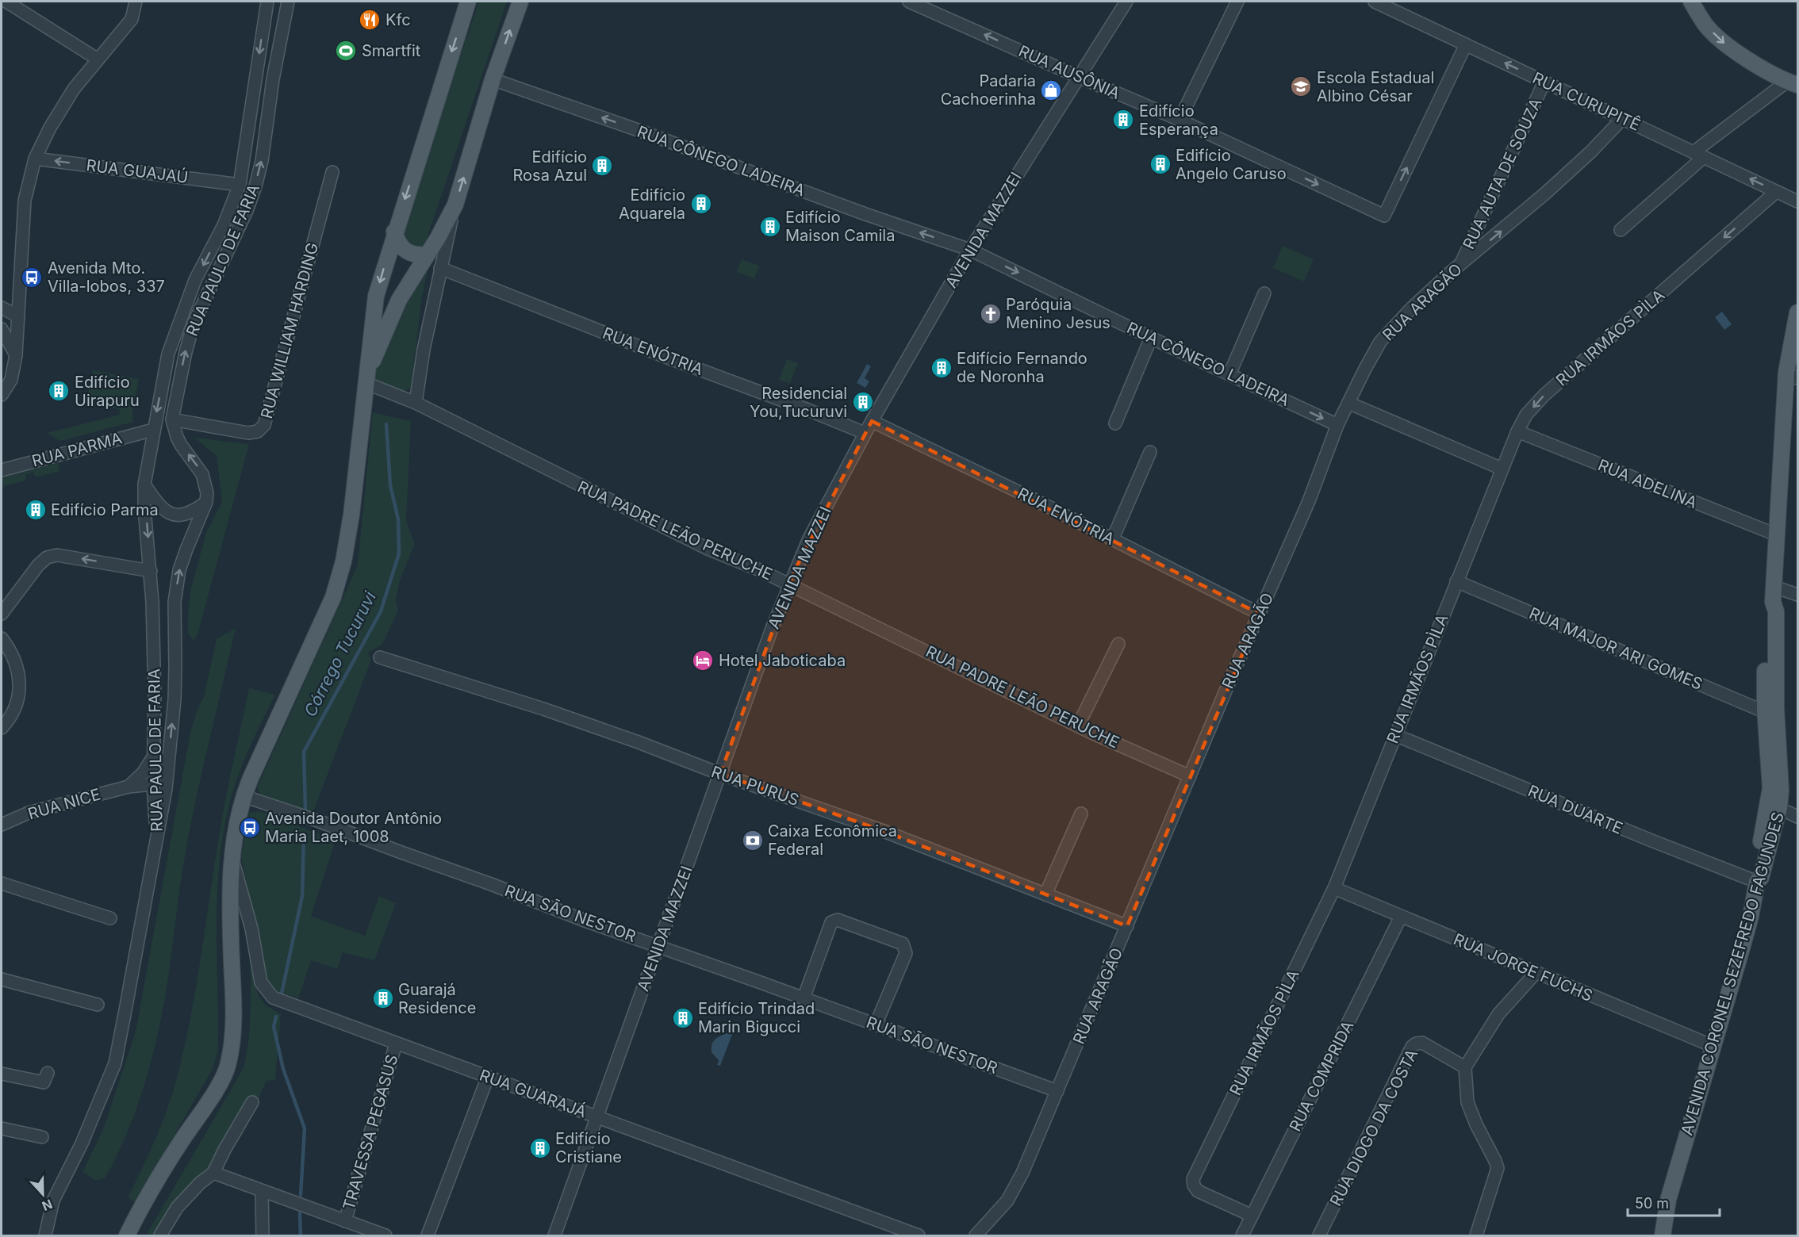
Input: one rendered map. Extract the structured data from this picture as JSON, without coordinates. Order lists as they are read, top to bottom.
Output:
{
  "streets": {
    "main road": ["AVENIDA CORONEL SEZEFREDO FAGUNDES"],
    "street": [
      "RUA AUSÔNIA",
      "RUA CURUPITÊ",
      "RUA CÔNEGO LADEIRA",
      "RUA GUAJAÚ",
      "RUA AUTA DE SOUZA",
      "AVENIDA MAZZEI",
      "RUA PAULO DE FARIA",
      "RUA ARAGÃO",
      "RUA WILLIAM HARDING",
      "RUA IRMÃOS PÌLA",
      "RUA ENÓTRIA",
      "RUA PARMA",
      "RUA ADELINA",
      "RUA PADRE LEÃO PERUCHE",
      "RUA MAJOR ARI GOMES",
      "RUA PURUS",
      "RUA NICE",
      "RUA DUARTE",
      "RUA SÃO NESTOR",
      "RUA JORGE FUCHS",
      "RUA COMPRIDA",
      "RUA GUARAJÁ",
      "RUA DIOGO DA COSTA",
      "TRAVESSA PEGASUS"
    ]
  },
  "crossings": [
    ["RUA AUSÔNIA", "RUA CURUPITÊ"],
    ["RUA AUSÔNIA", "AVENIDA MAZZEI"],
    ["RUA CURUPITÊ", "RUA AUTA DE SOUZA"],
    ["RUA CURUPITÊ", "RUA ARAGÃO"],
    ["RUA CURUPITÊ", "RUA IRMÃOS PÌLA"],
    ["RUA CÔNEGO LADEIRA", "AVENIDA MAZZEI"],
    ["RUA CÔNEGO LADEIRA", "RUA ARAGÃO"],
    ["RUA GUAJAÚ", "RUA PAULO DE FARIA"],
    ["RUA AUTA DE SOUZA", "RUA ARAGÃO"],
    ["AVENIDA MAZZEI", "RUA ENÓTRIA"],
    ["AVENIDA MAZZEI", "RUA PADRE LEÃO PERUCHE"],
    ["AVENIDA MAZZEI", "RUA PURUS"],
    ["AVENIDA MAZZEI", "RUA SÃO NESTOR"],
    ["AVENIDA MAZZEI", "RUA GUARAJÁ"],
    ["RUA PAULO DE FARIA", "RUA WILLIAM HARDING"],
    ["RUA PAULO DE FARIA", "RUA PARMA"],
    ["RUA PAULO DE FARIA", "RUA NICE"],
    ["RUA ARAGÃO", "RUA ENÓTRIA"],
    ["RUA ARAGÃO", "RUA PADRE LEÃO PERUCHE"],
    ["RUA ARAGÃO", "RUA PURUS"],
    ["RUA ARAGÃO", "RUA SÃO NESTOR"],
    ["RUA IRMÃOS PÌLA", "RUA ADELINA"],
    ["RUA IRMÃOS PÌLA", "RUA MAJOR ARI GOMES"],
    ["RUA IRMÃOS PÌLA", "RUA DUARTE"],
    ["RUA IRMÃOS PÌLA", "RUA JORGE FUCHS"],
    ["RUA IRMÃOS PÌLA", "RUA COMPRIDA"],
    ["RUA MAJOR ARI GOMES", "AVENIDA CORONEL SEZEFREDO FAGUNDES"],
    ["RUA DUARTE", "AVENIDA CORONEL SEZEFREDO FAGUNDES"],
    ["RUA JORGE FUCHS", "AVENIDA CORONEL SEZEFREDO FAGUNDES"],
    ["RUA JORGE FUCHS", "RUA COMPRIDA"],
    ["RUA GUARAJÁ", "TRAVESSA PEGASUS"]
  ],
  "one_way": ["RUA CURUPITÊ", "RUA GUAJAÚ"],
  "water": ["Córrego Tucuruvi"],
  "places": {
    "restaurant": ["Kfc"],
    "sports": ["Smartfit"],
    "school or university": ["Escola Estadual Albino César"],
    "shop": ["Padaria Cachoerinha"],
    "building": [
      "Edifício Esperança",
      "Edifício Angelo Caruso",
      "Edifício Rosa Azul",
      "Edifício Aquarela",
      "Edifício Maison Camila",
      "Edifício Fernando de Noronha",
      "Edifício Uirapuru",
      "Residencial You,Tucuruvi",
      "Edifício Parma",
      "Guarajá Residence",
      "Edifício Trindad Marin Bigucci",
      "Edifício Cristiane"
    ],
    "bus stop": ["Avenida Mto. Villa-lobos, 337", "Avenida Doutor Antônio Maria Laet, 1008"],
    "church": ["Paróquia Menino Jesus"],
    "hotel": ["Hotel Jaboticaba"],
    "bank": ["Caixa Econômica Federal"]
  },
  "scale_bar": "50 m",
  "north": "bottom"
}
